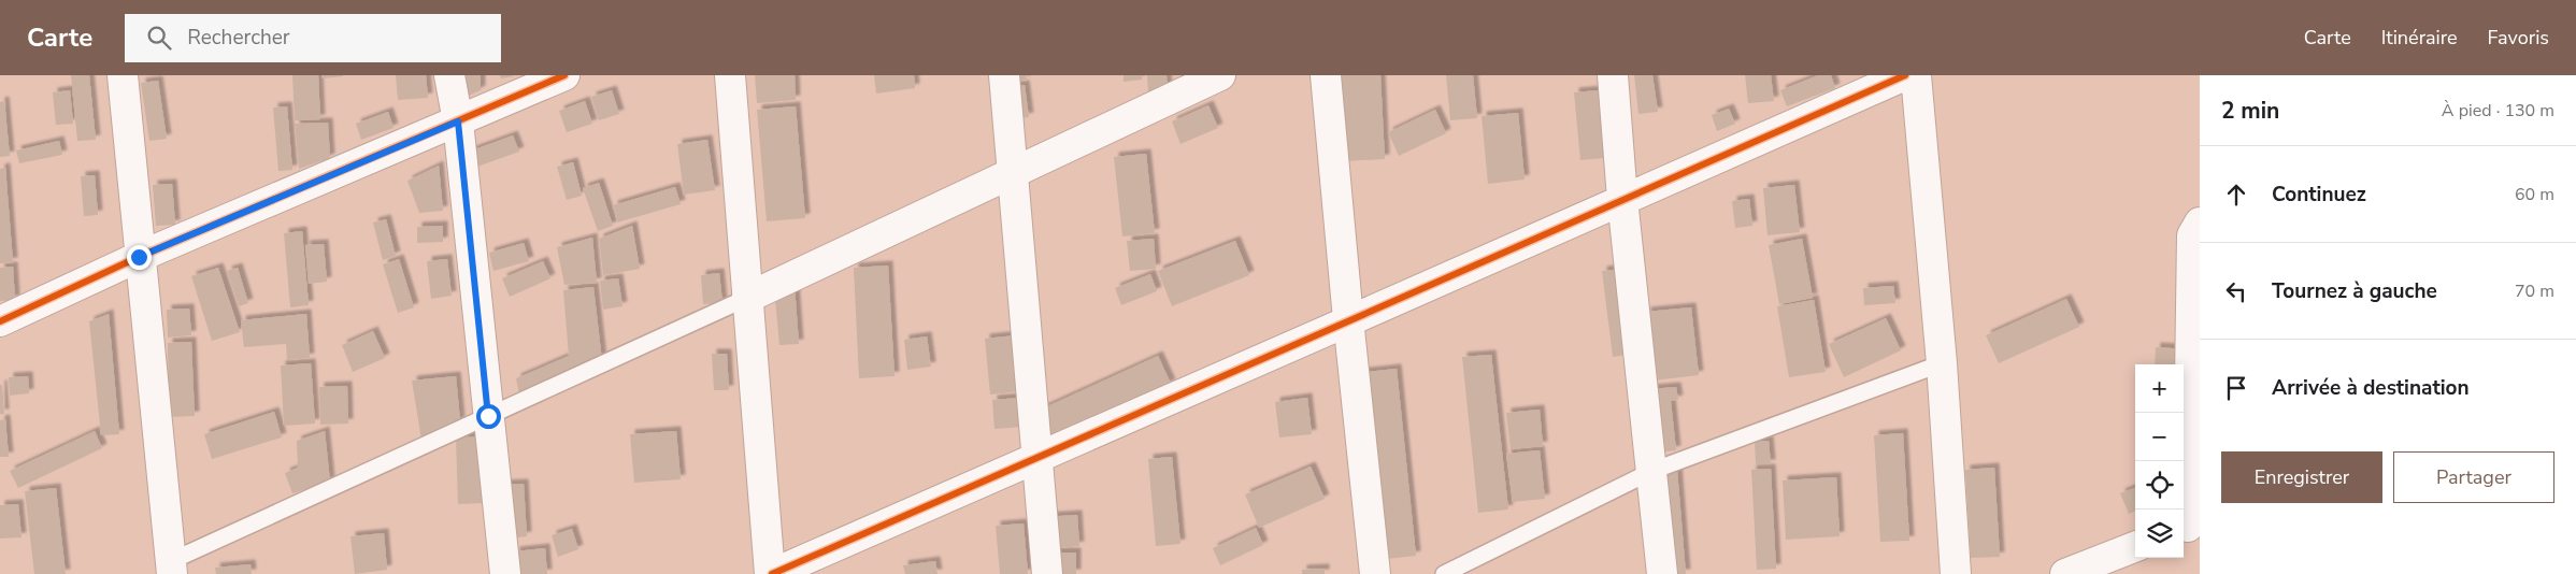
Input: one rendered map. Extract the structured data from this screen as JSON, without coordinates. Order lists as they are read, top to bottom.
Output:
{
  "page": {
    "header": "Carte",
    "search": "Rechercher",
    "nav": ["Carte", "Itinéraire", "Favoris"],
    "heading": ["2 min", "À pied · 130 m"],
    "list": [
      ["Continuez", "60 m"],
      ["Tournez à gauche", "70 m"],
      "Arrivée à destination"
    ],
    "map_buttons": ["+", "−"],
    "buttons": ["Enregistrer", "Partager"]
  }
}
